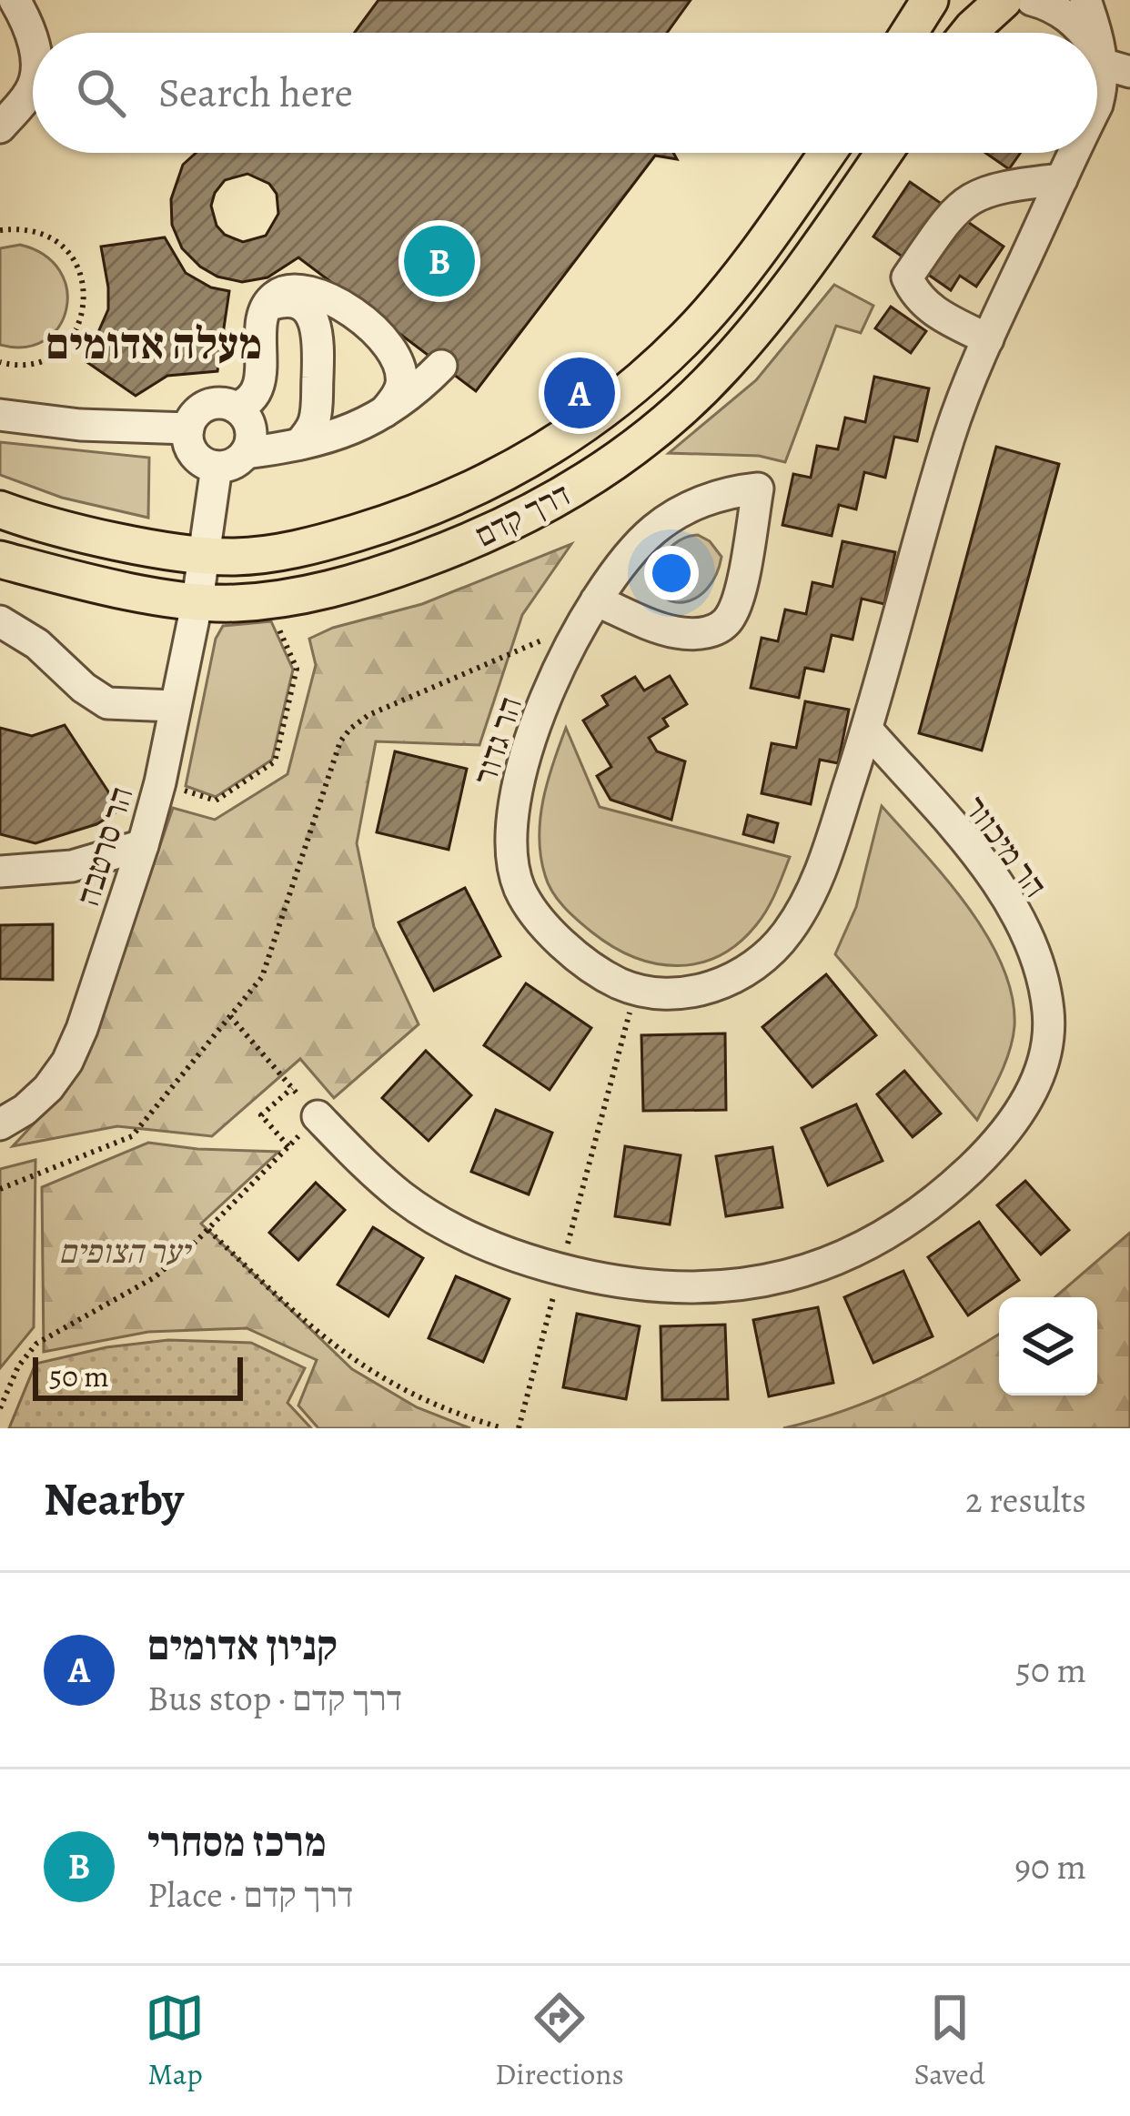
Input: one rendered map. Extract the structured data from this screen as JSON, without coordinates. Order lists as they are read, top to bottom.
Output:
{
  "streets": {
    "main road": ["דרך קדם"],
    "street": ["הר גדור", "הר סרטבה", "הר מיכוור"]
  },
  "crossings": [
    ["דרך קדם", "הר סרטבה"],
    ["הר גדור", "הר מיכוור"]
  ],
  "districts": ["מעלה אדומים"],
  "parks": ["יער הצופים"],
  "scale_bar": "50 m",
  "page": {
    "search": "Search here",
    "pins": ["B", "A"],
    "scale": "50 m",
    "heading": ["Nearby", "2 results"],
    "list": [
      {
        "mark": "A",
        "name": "קניון אדומים",
        "note": "Bus stop · דרך קדם",
        "value": "50 m"
      },
      {
        "mark": "B",
        "name": "מרכז מסחרי",
        "note": "Place · דרך קדם",
        "value": "90 m"
      }
    ],
    "nav": ["Map", "Directions", "Saved"]
  }
}
